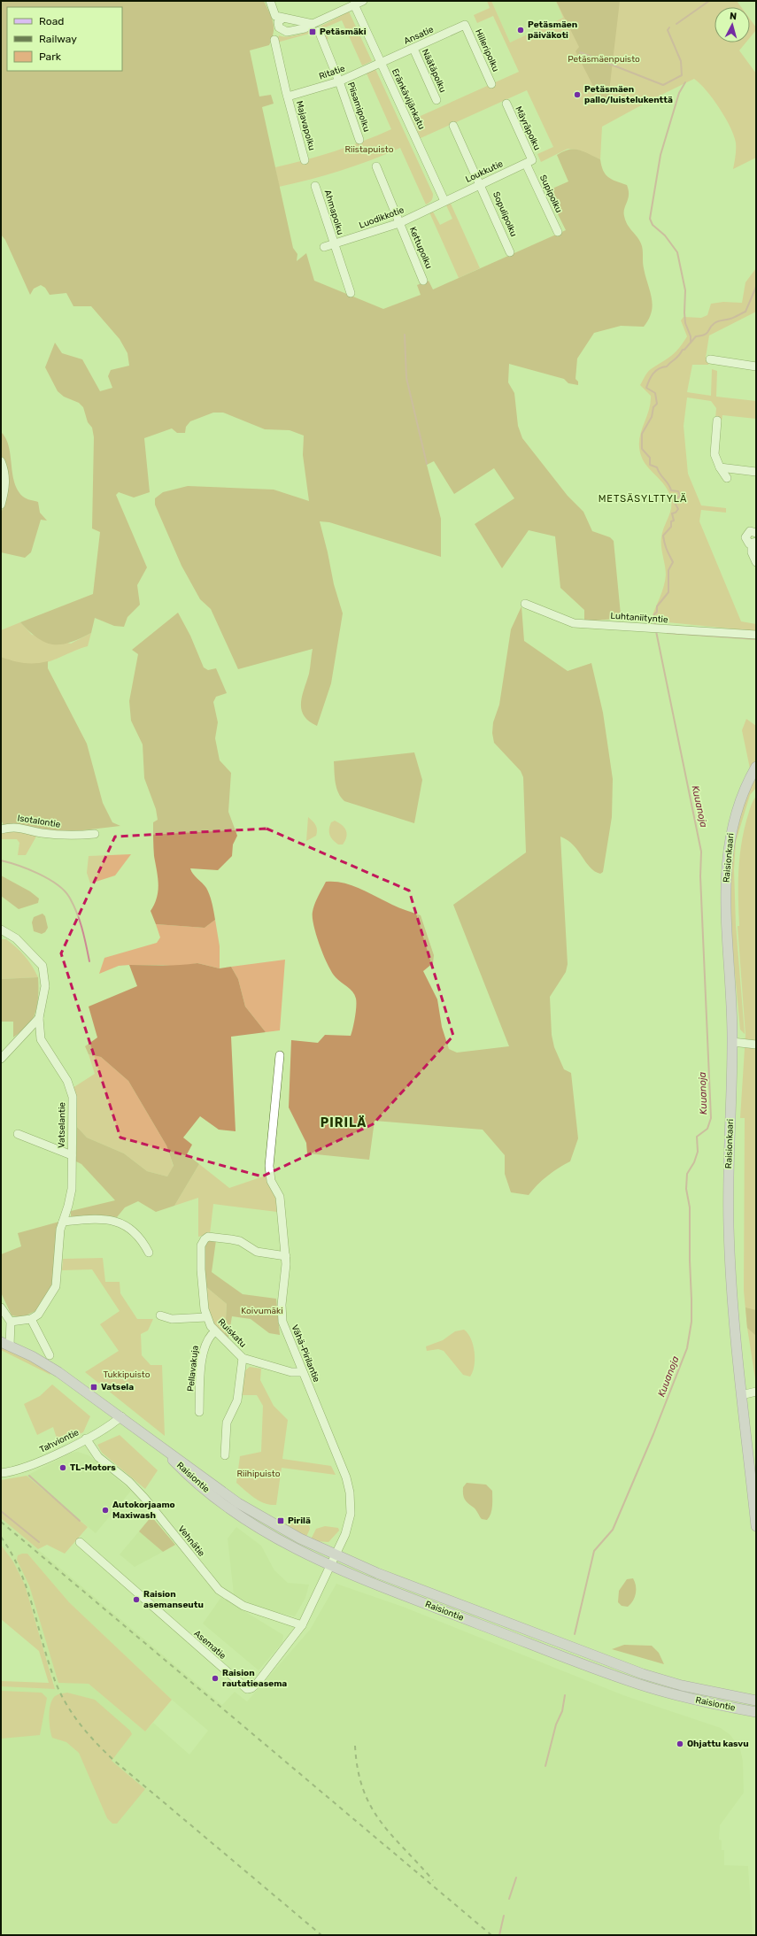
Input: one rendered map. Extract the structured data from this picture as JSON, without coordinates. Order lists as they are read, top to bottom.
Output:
{
  "streets": {
    "main road": ["Raisionkaari", "Raisiontie"],
    "street": [
      "Ansatie",
      "Hilleripolku",
      "Näätäpolku",
      "Ritatie",
      "Eränkävijänkatu",
      "Piisamipolku",
      "Majavapolku",
      "Mäyräpolku",
      "Loukkutie",
      "Supipolku",
      "Ahmapolku",
      "Sopulipolku",
      "Luodikkotie",
      "Kettupolku",
      "Luhtaniityntie",
      "Isotalontie",
      "Vatselantie",
      "Ruiskatu",
      "Vähä-Pirilantie",
      "Pellavakuja",
      "Tahviontie",
      "Vehnätie",
      "Asematie"
    ]
  },
  "crossings": [
    ["Ansatie", "Hilleripolku"],
    ["Ansatie", "Näätäpolku"],
    ["Ansatie", "Ritatie"],
    ["Ansatie", "Eränkävijänkatu"],
    ["Ritatie", "Eränkävijänkatu"],
    ["Ritatie", "Piisamipolku"],
    ["Ritatie", "Majavapolku"],
    ["Eränkävijänkatu", "Loukkutie"],
    ["Eränkävijänkatu", "Luodikkotie"],
    ["Mäyräpolku", "Loukkutie"],
    ["Mäyräpolku", "Supipolku"],
    ["Loukkutie", "Supipolku"],
    ["Loukkutie", "Sopulipolku"],
    ["Loukkutie", "Luodikkotie"],
    ["Ahmapolku", "Luodikkotie"],
    ["Luodikkotie", "Kettupolku"],
    ["Ruiskatu", "Vähä-Pirilantie"],
    ["Ruiskatu", "Pellavakuja"],
    ["Vähä-Pirilantie", "Raisiontie"],
    ["Vähä-Pirilantie", "Asematie"],
    ["Tahviontie", "Raisiontie"],
    ["Tahviontie", "Vehnätie"],
    ["Raisiontie", "Asematie"],
    ["Vehnätie", "Asematie"]
  ],
  "districts": ["METSÄSYLTTYLÄ", "PIRILÄ"],
  "water": ["Kuuanoja"],
  "parks": [
    "Petäsmäenpuisto",
    "Riistapuisto",
    "Koivumäki",
    "Tukkipuisto",
    "Riihipuisto"
  ],
  "places": {
    "other": [
      "Petäsmäen päiväkoti",
      "Petäsmäen pallo/luistelukenttä",
      "TL-Motors",
      "Autokorjaamo Maxiwash",
      "Raision asemanseutu",
      "Raision rautatieasema",
      "Ohjattu kasvu"
    ],
    "transit": ["Petäsmäki", "Vatsela", "Pirilä"]
  },
  "legend": ["Road", "Railway", "Park"],
  "north": "top"
}
